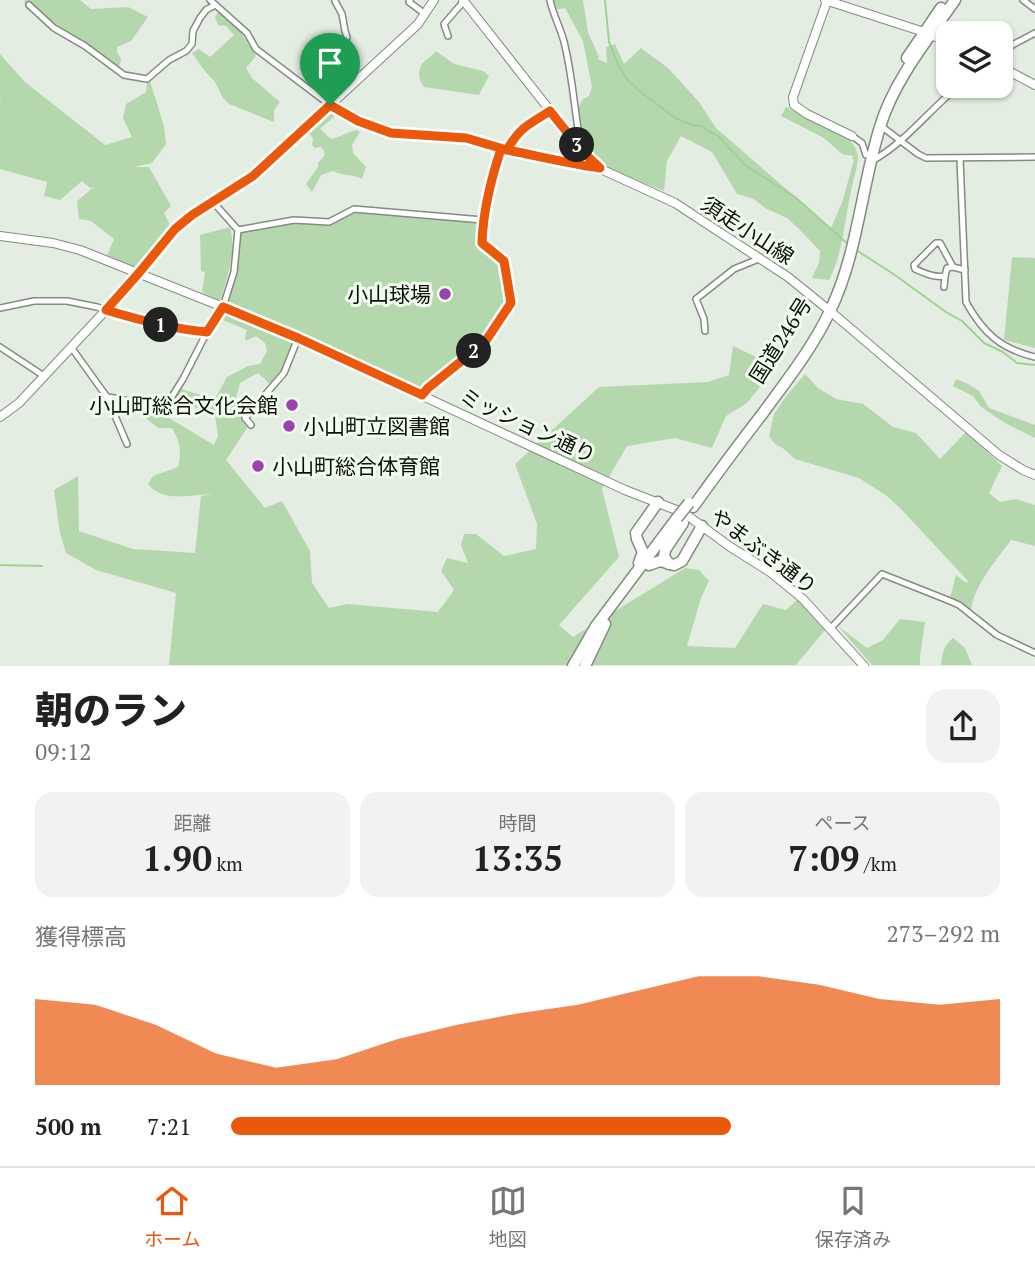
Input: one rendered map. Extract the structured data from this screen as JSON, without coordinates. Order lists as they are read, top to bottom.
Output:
{
  "streets": {
    "highway": ["国道246号"],
    "street": ["須走小山線", "ミッション通り", "やまぶき通り"]
  },
  "crossings": [
    ["須走小山線", "国道246号"],
    ["ミッション通り", "やまぶき通り"]
  ],
  "places": [
    "小山球場",
    "小山町総合文化会館",
    "小山町立図書館",
    "小山町総合体育館"
  ],
  "page": {
    "pins": ["3", "1", "2"],
    "heading": ["朝のラン", "09:12"],
    "stats": [
      ["距離", "1.90 km"],
      ["時間", "13:35"],
      ["ペース", "7:09 /km"]
    ],
    "chart": ["獲得標高", "273–292 m"],
    "list": [
      {
        "name": "500 m",
        "note": "7:21"
      }
    ],
    "tabs": ["ホーム", "地図", "保存済み"]
  }
}
